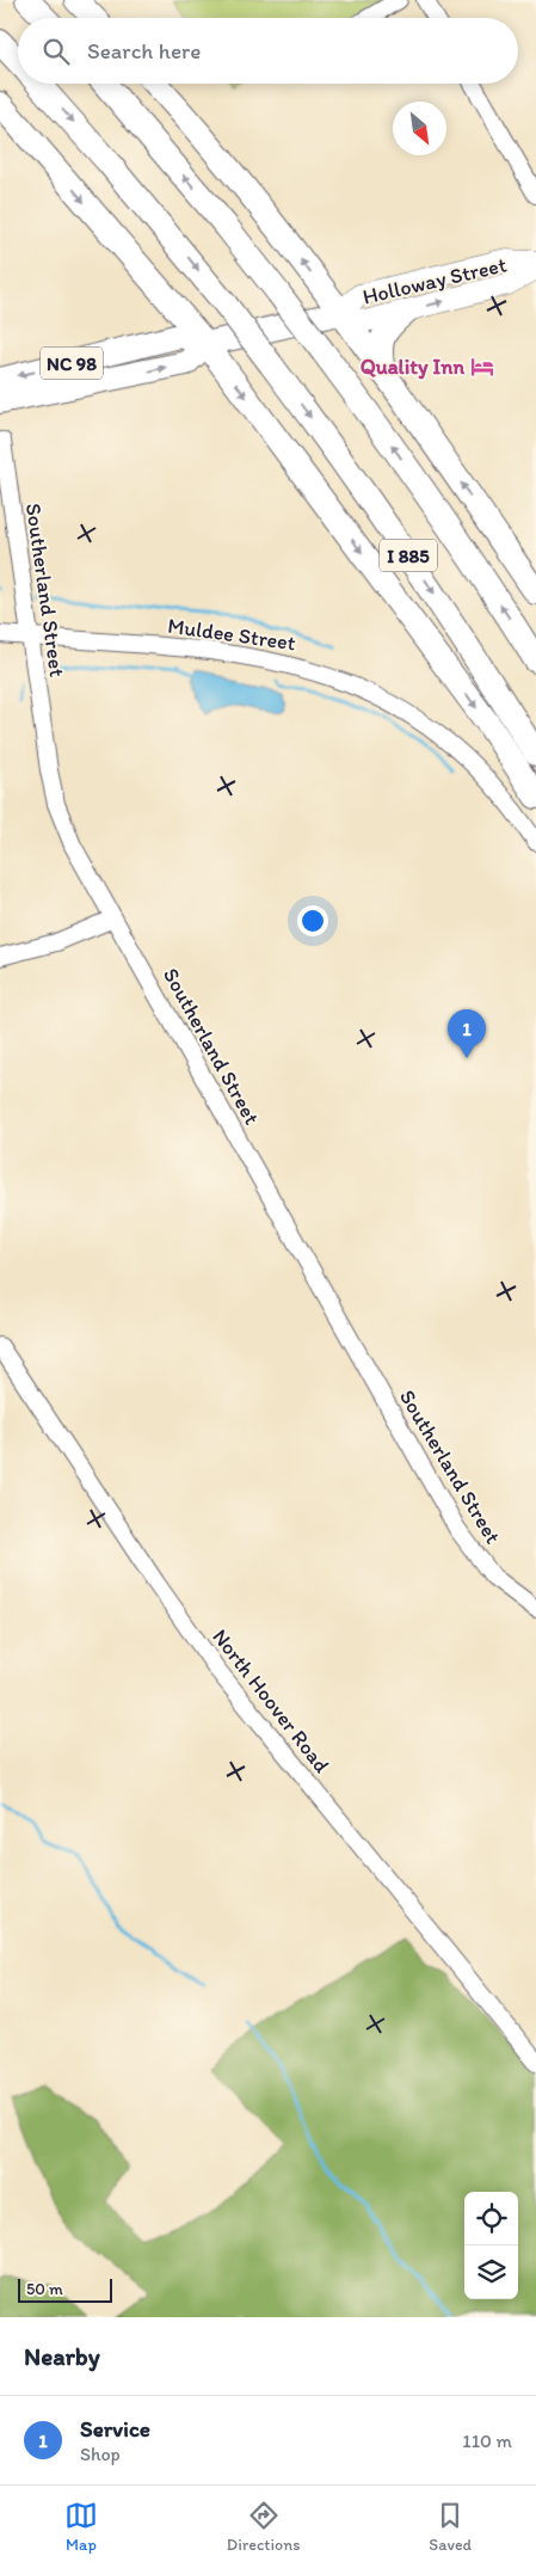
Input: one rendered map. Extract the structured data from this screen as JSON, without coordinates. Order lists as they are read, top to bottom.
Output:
{
  "streets": {
    "highway": ["Holloway Street", "NC 98", "I 885"],
    "street": ["Southerland Street", "Muldee Street", "North Hoover Road"]
  },
  "crossings": [
    ["Southerland Street", "Muldee Street"]
  ],
  "places": {
    "hotel": ["Quality Inn"]
  },
  "scale_bar": "50 m",
  "north": "bottom right",
  "page": {
    "search": "Search here",
    "pins": "1",
    "scale": "50 m",
    "heading": "Nearby",
    "list": [
      {
        "mark": "1",
        "name": "Service",
        "note": "Shop",
        "value": "110 m"
      }
    ],
    "nav": ["Map", "Directions", "Saved"]
  }
}
